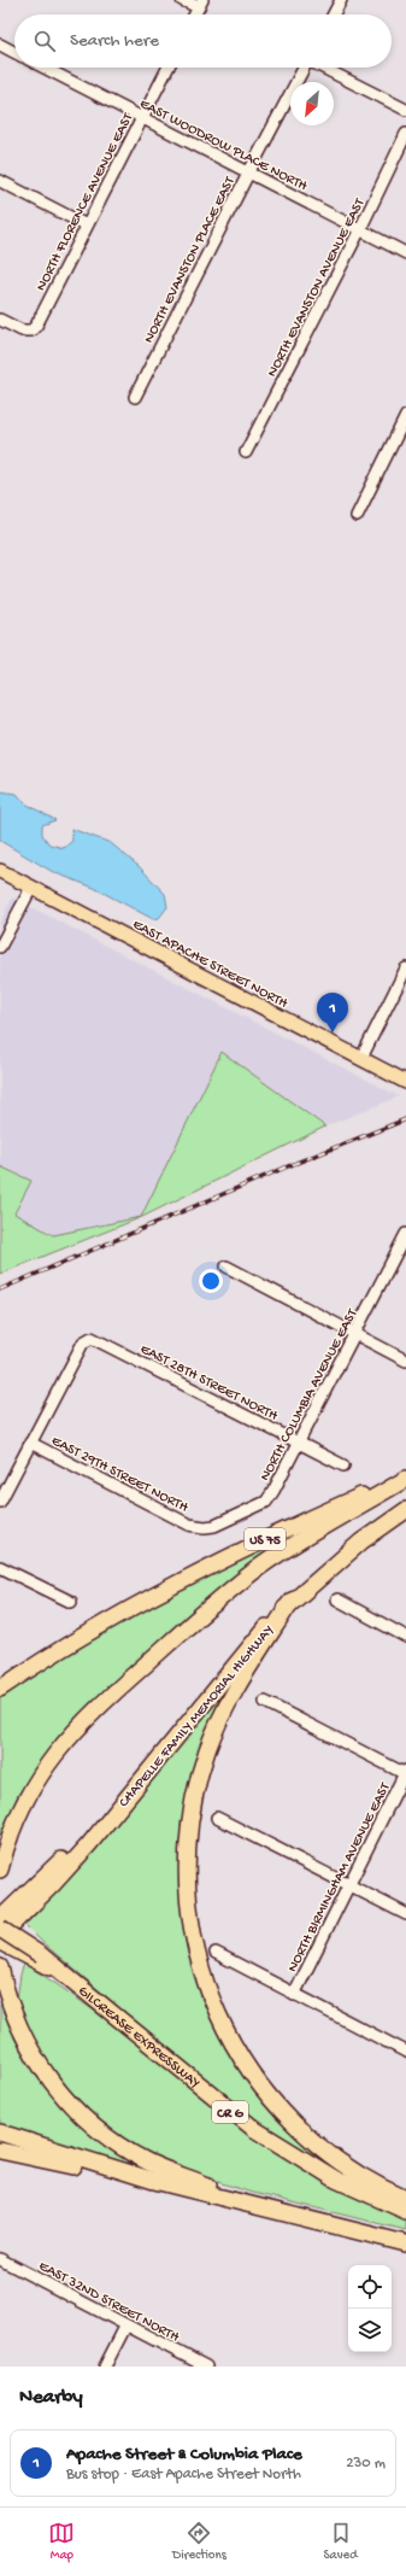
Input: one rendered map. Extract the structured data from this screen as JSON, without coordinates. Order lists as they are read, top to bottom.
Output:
{
  "streets": {
    "highway": [
      "US 75",
      "CHAPELLE FAMILY MEMORIAL HIGHWAY",
      "GILCREASE EXPRESSWAY",
      "CR G"
    ],
    "main road": ["EAST APACHE STREET NORTH"],
    "street": [
      "EAST WOODROW PLACE NORTH",
      "NORTH FLORENCE AVENUE EAST",
      "NORTH EVANSTON PLACE EAST",
      "NORTH EVANSTON AVENUE EAST",
      "EAST 28TH STREET NORTH",
      "NORTH COLUMBIA AVENUE EAST",
      "EAST 29TH STREET NORTH",
      "NORTH BIRMINGHAM AVENUE EAST",
      "EAST 32ND STREET NORTH"
    ]
  },
  "crossings": [
    ["EAST WOODROW PLACE NORTH", "NORTH FLORENCE AVENUE EAST"],
    ["EAST WOODROW PLACE NORTH", "NORTH EVANSTON PLACE EAST"],
    ["EAST WOODROW PLACE NORTH", "NORTH EVANSTON AVENUE EAST"],
    ["EAST 28TH STREET NORTH", "NORTH COLUMBIA AVENUE EAST"],
    ["EAST 28TH STREET NORTH", "EAST 29TH STREET NORTH"],
    ["NORTH COLUMBIA AVENUE EAST", "EAST 29TH STREET NORTH"]
  ],
  "north": "bottom left",
  "page": {
    "search": "Search here",
    "pins": "1",
    "heading": "Nearby",
    "list": [
      {
        "mark": "1",
        "name": "Apache Street & Columbia Place",
        "note": "Bus stop · East Apache Street North",
        "value": "230 m"
      }
    ],
    "nav": ["Map", "Directions", "Saved"]
  }
}
